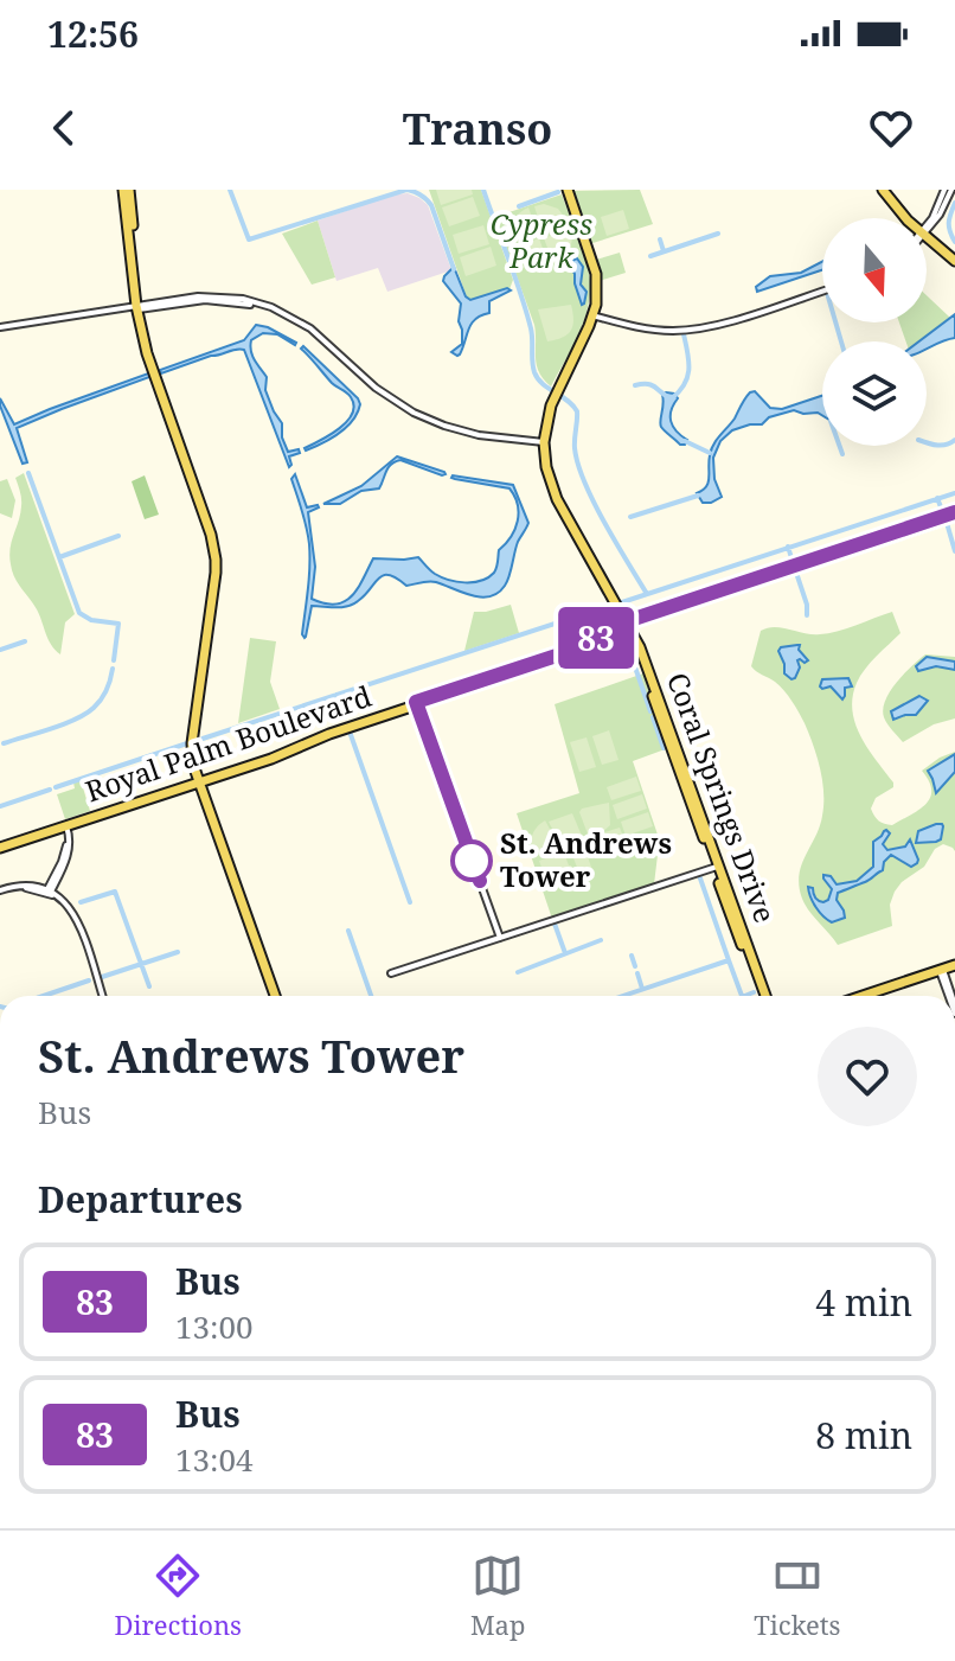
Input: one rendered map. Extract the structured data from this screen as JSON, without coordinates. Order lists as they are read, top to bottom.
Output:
{
  "streets": {
    "main road": ["Royal Palm Boulevard", "Coral Springs Drive"]
  },
  "crossings": [
    ["Royal Palm Boulevard", "Coral Springs Drive"]
  ],
  "parks": ["Cypress Park"],
  "places": ["St. Andrews Tower"],
  "lines": ["bus line 83"],
  "north": "bottom",
  "page": {
    "status": "12:56",
    "header": "Transo",
    "on_map": "83",
    "heading": [
      ["St. Andrews Tower", "Bus"],
      "Departures"
    ],
    "list": [
      {
        "mark": "83",
        "name": "Bus",
        "note": "13:00",
        "value": "4 min"
      },
      {
        "mark": "83",
        "name": "Bus",
        "note": "13:04",
        "value": "8 min"
      }
    ],
    "tabs": ["Directions", "Map", "Tickets"]
  }
}
